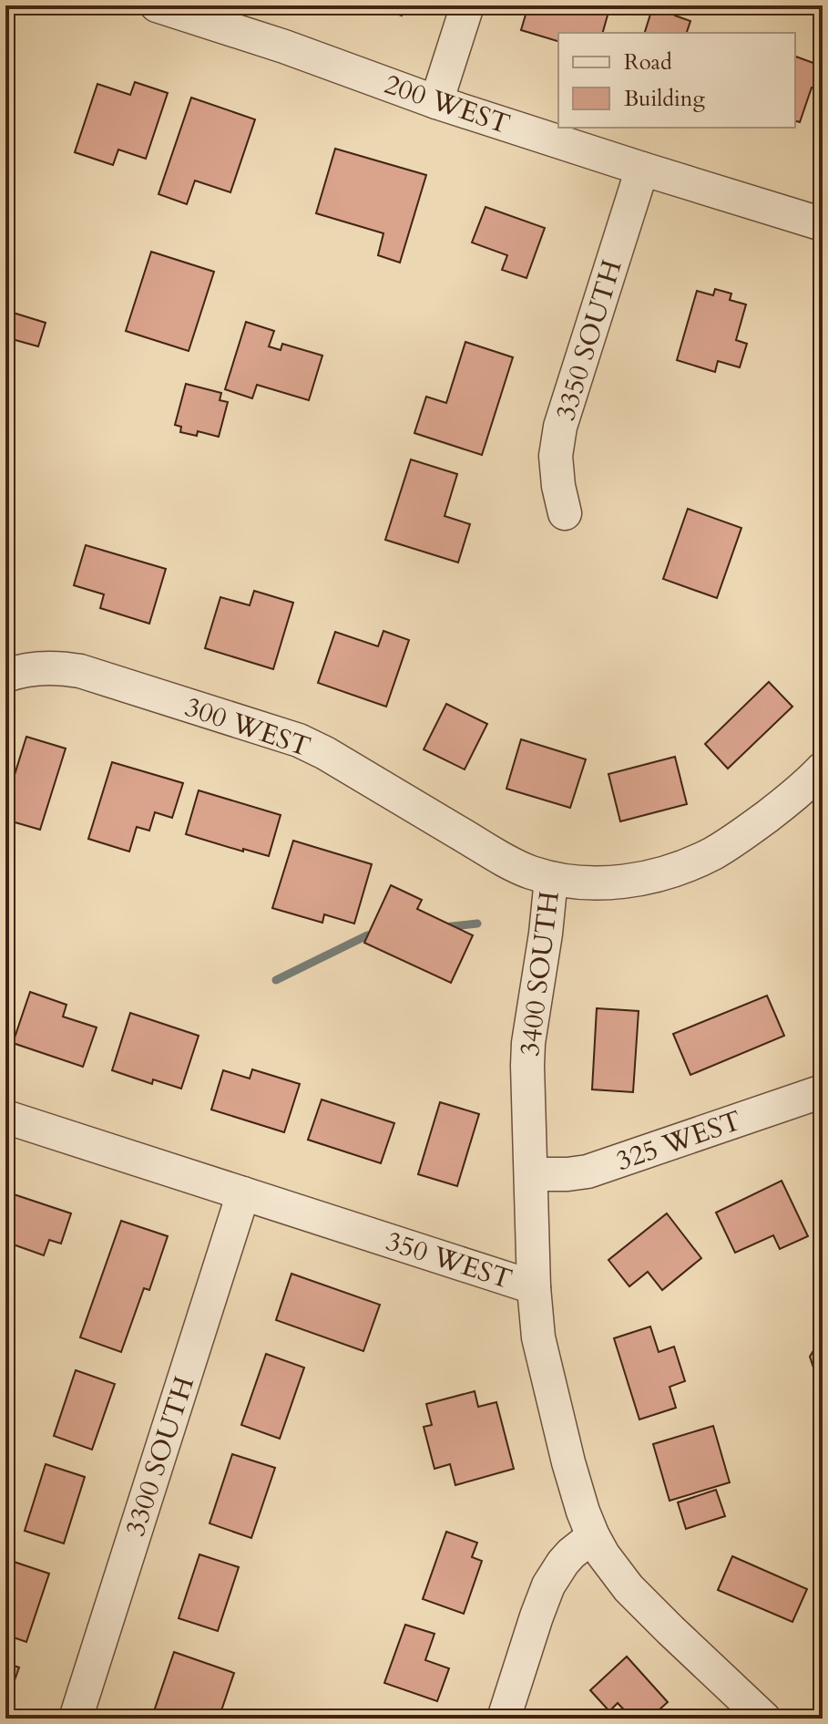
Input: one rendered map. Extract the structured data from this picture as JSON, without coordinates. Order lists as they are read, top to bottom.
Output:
{
  "streets": {
    "street": [
      "200 WEST",
      "3350 SOUTH",
      "300 WEST",
      "3400 SOUTH",
      "325 WEST",
      "350 WEST",
      "3300 SOUTH"
    ]
  },
  "crossings": [
    ["200 WEST", "3350 SOUTH"],
    ["300 WEST", "3400 SOUTH"],
    ["3400 SOUTH", "325 WEST"],
    ["3400 SOUTH", "350 WEST"],
    ["350 WEST", "3300 SOUTH"]
  ],
  "legend": ["Road", "Building"]
}
